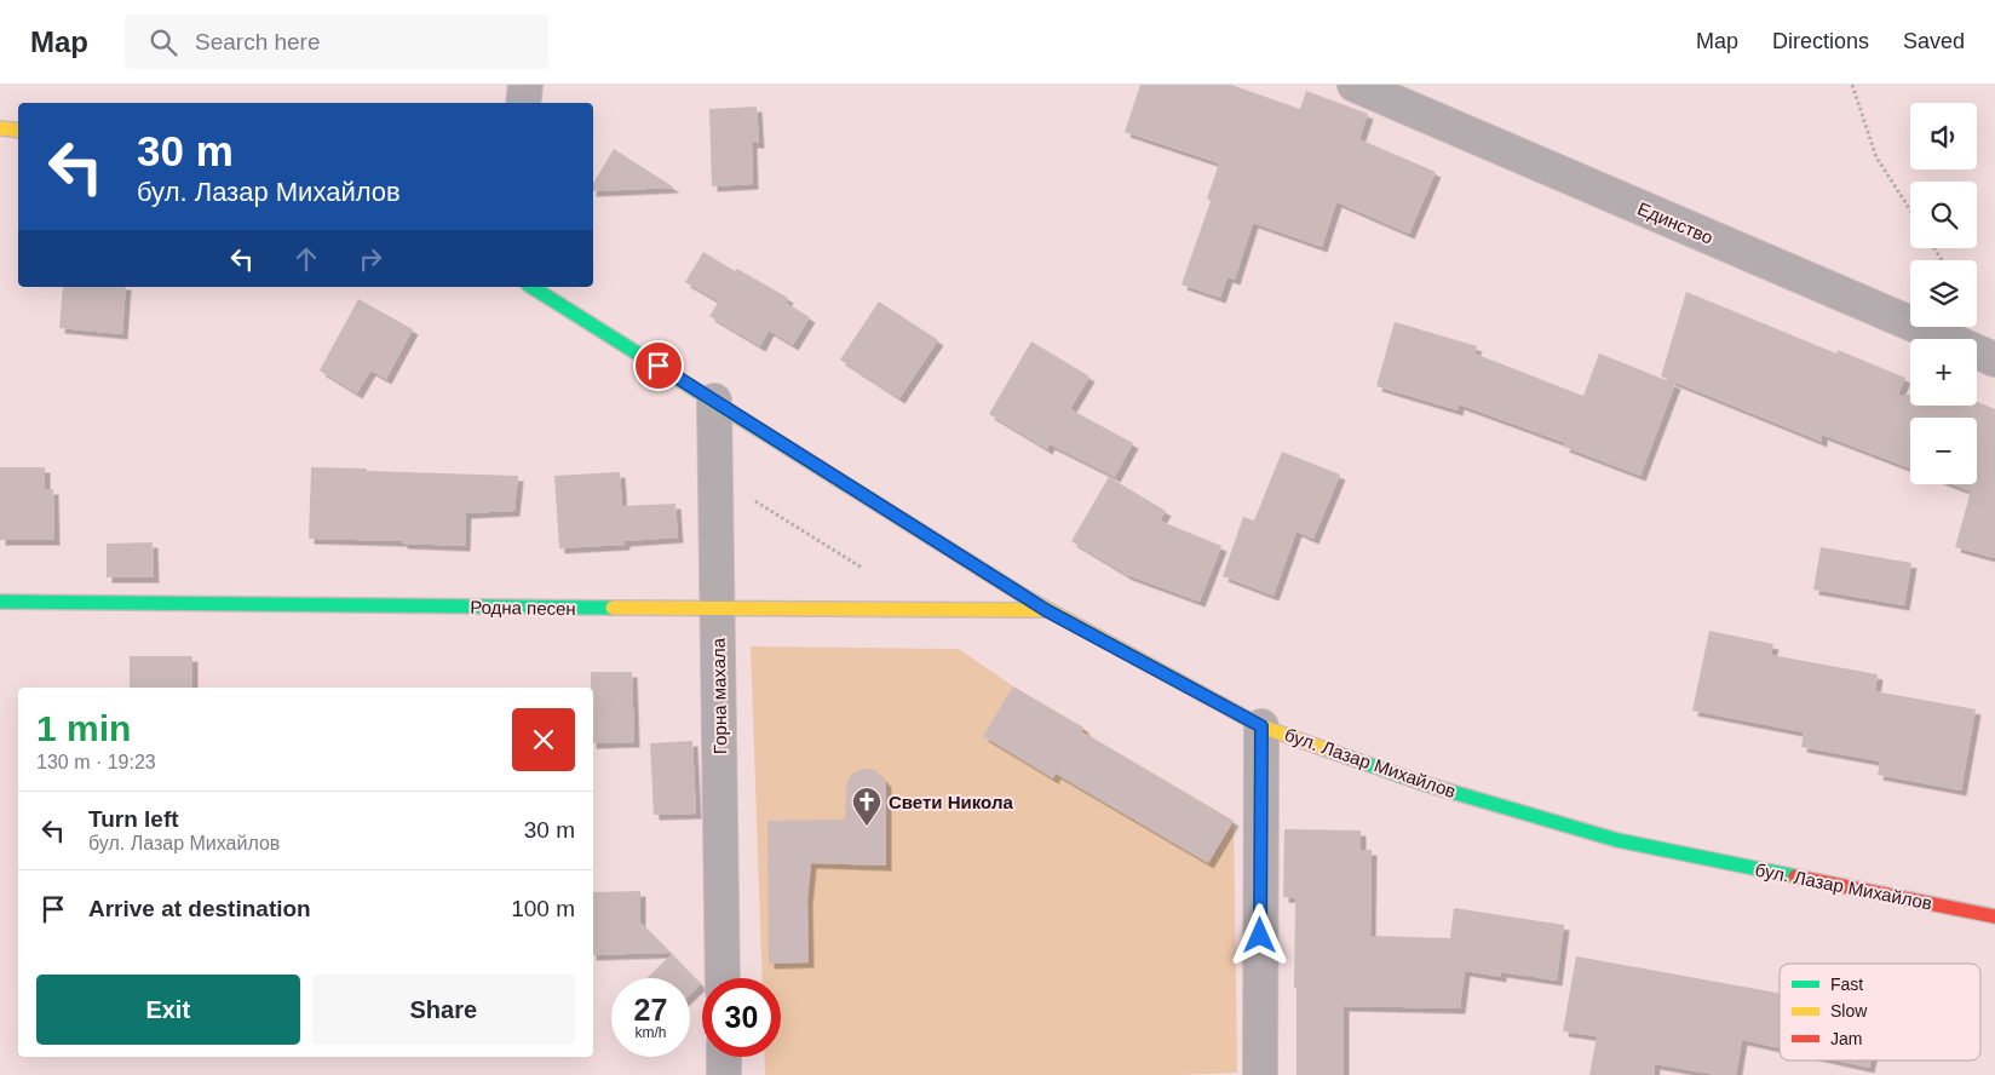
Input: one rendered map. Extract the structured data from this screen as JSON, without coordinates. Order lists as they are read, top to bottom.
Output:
{
  "streets": {
    "street": [
      "Единство",
      "Родна песен",
      "Горна махала",
      "бул. Лазар Михайлов"
    ]
  },
  "crossings": [
    ["Родна песен", "Горна махала"],
    ["Родна песен", "бул. Лазар Михайлов"],
    ["Горна махала", "бул. Лазар Михайлов"]
  ],
  "places": {
    "church": ["Свети Никола"]
  },
  "legend": ["Fast", "Slow", "Jam"],
  "page": {
    "header": "Map",
    "search": "Search here",
    "nav": ["Map", "Directions", "Saved"],
    "map_buttons": ["+", "−"],
    "turn": ["30 m", "бул. Лазар Михайлов"],
    "heading": ["1 min", "130 m · 19:23"],
    "list": [
      {
        "name": "Turn left",
        "note": "бул. Лазар Михайлов",
        "value": "30 m"
      },
      {
        "name": "Arrive at destination",
        "value": "100 m"
      }
    ],
    "buttons": ["Exit", "Share"],
    "speed": "27 km/h",
    "limit": "30"
  }
}
